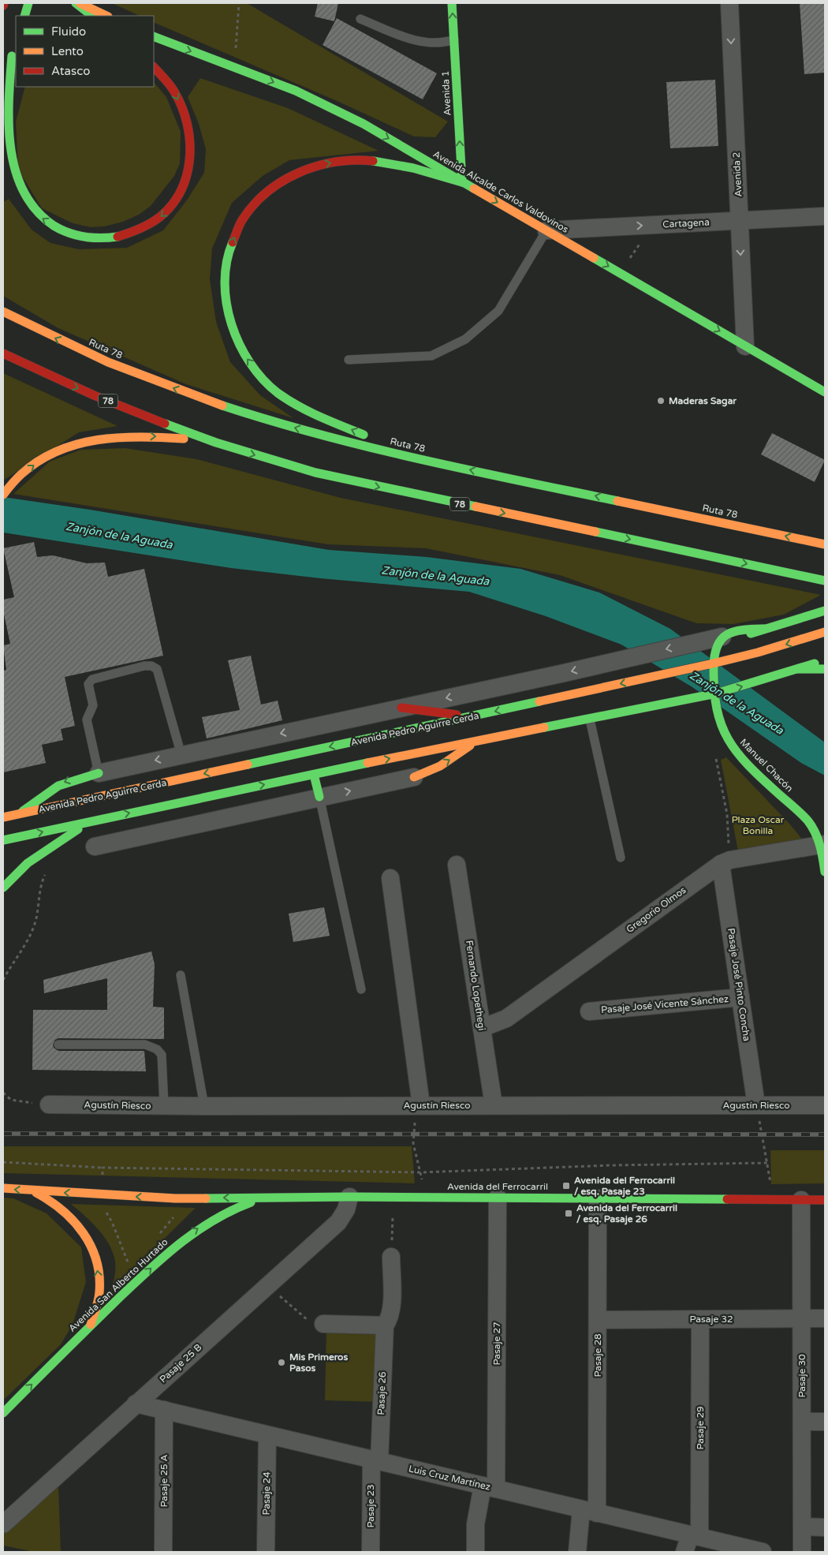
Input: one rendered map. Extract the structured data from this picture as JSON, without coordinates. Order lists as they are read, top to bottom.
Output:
{
  "streets": {
    "main road": [
      "Avenida 1",
      "Avenida Alcalde Carlos Valdovinos",
      "Ruta 78",
      "78",
      "Avenida Pedro Aguirre Cerda",
      "Manuel Chacón",
      "Avenida del Ferrocarril",
      "Avenida San Alberto Hurtado"
    ],
    "street": [
      "Avenida 2",
      "Cartagena",
      "Gregorio Olmos",
      "Pasaje José Pinto Concha",
      "Fernando Lopethegi",
      "Pasaje José Vicente Sánchez",
      "Agustín Riesco",
      "Pasaje 32",
      "Pasaje 27",
      "Pasaje 28",
      "Pasaje 25 B",
      "Pasaje 30",
      "Pasaje 26",
      "Pasaje 29",
      "Luis Cruz Martínez",
      "Pasaje 25 A",
      "Pasaje 24",
      "Pasaje 23"
    ]
  },
  "crossings": [
    ["Avenida 1", "Avenida Alcalde Carlos Valdovinos"],
    ["Avenida 2", "Avenida Alcalde Carlos Valdovinos"],
    ["Avenida 2", "Cartagena"],
    ["Avenida Alcalde Carlos Valdovinos", "Cartagena"],
    ["Avenida Pedro Aguirre Cerda", "Manuel Chacón"],
    ["Manuel Chacón", "Gregorio Olmos"],
    ["Gregorio Olmos", "Pasaje José Pinto Concha"],
    ["Gregorio Olmos", "Fernando Lopethegi"],
    ["Pasaje José Pinto Concha", "Pasaje José Vicente Sánchez"],
    ["Pasaje José Pinto Concha", "Agustín Riesco"],
    ["Fernando Lopethegi", "Agustín Riesco"],
    ["Avenida del Ferrocarril", "Avenida San Alberto Hurtado"],
    ["Avenida del Ferrocarril", "Pasaje 27"],
    ["Avenida del Ferrocarril", "Pasaje 28"],
    ["Avenida del Ferrocarril", "Pasaje 25 B"],
    ["Avenida del Ferrocarril", "Pasaje 30"],
    ["Pasaje 32", "Pasaje 28"],
    ["Pasaje 32", "Pasaje 30"],
    ["Pasaje 32", "Pasaje 29"],
    ["Pasaje 27", "Luis Cruz Martínez"],
    ["Pasaje 28", "Luis Cruz Martínez"],
    ["Pasaje 25 B", "Luis Cruz Martínez"],
    ["Pasaje 26", "Luis Cruz Martínez"],
    ["Pasaje 26", "Pasaje 23"],
    ["Pasaje 29", "Luis Cruz Martínez"],
    ["Luis Cruz Martínez", "Pasaje 25 A"],
    ["Luis Cruz Martínez", "Pasaje 24"],
    ["Luis Cruz Martínez", "Pasaje 23"]
  ],
  "one_way": [
    "Avenida 1",
    "Avenida 2",
    "Avenida Alcalde Carlos Valdovinos",
    "Cartagena",
    "Avenida San Alberto Hurtado"
  ],
  "water": ["Zanjón de la Aguada"],
  "parks": ["Plaza Oscar Bonilla"],
  "places": {
    "other": ["Maderas Sagar", "Mis Primeros Pasos"],
    "transit": ["Avenida del Ferrocarril / esq. Pasaje 23", "Avenida del Ferrocarril / esq. Pasaje 26"]
  },
  "legend": ["Fluido", "Lento", "Atasco"]
}
